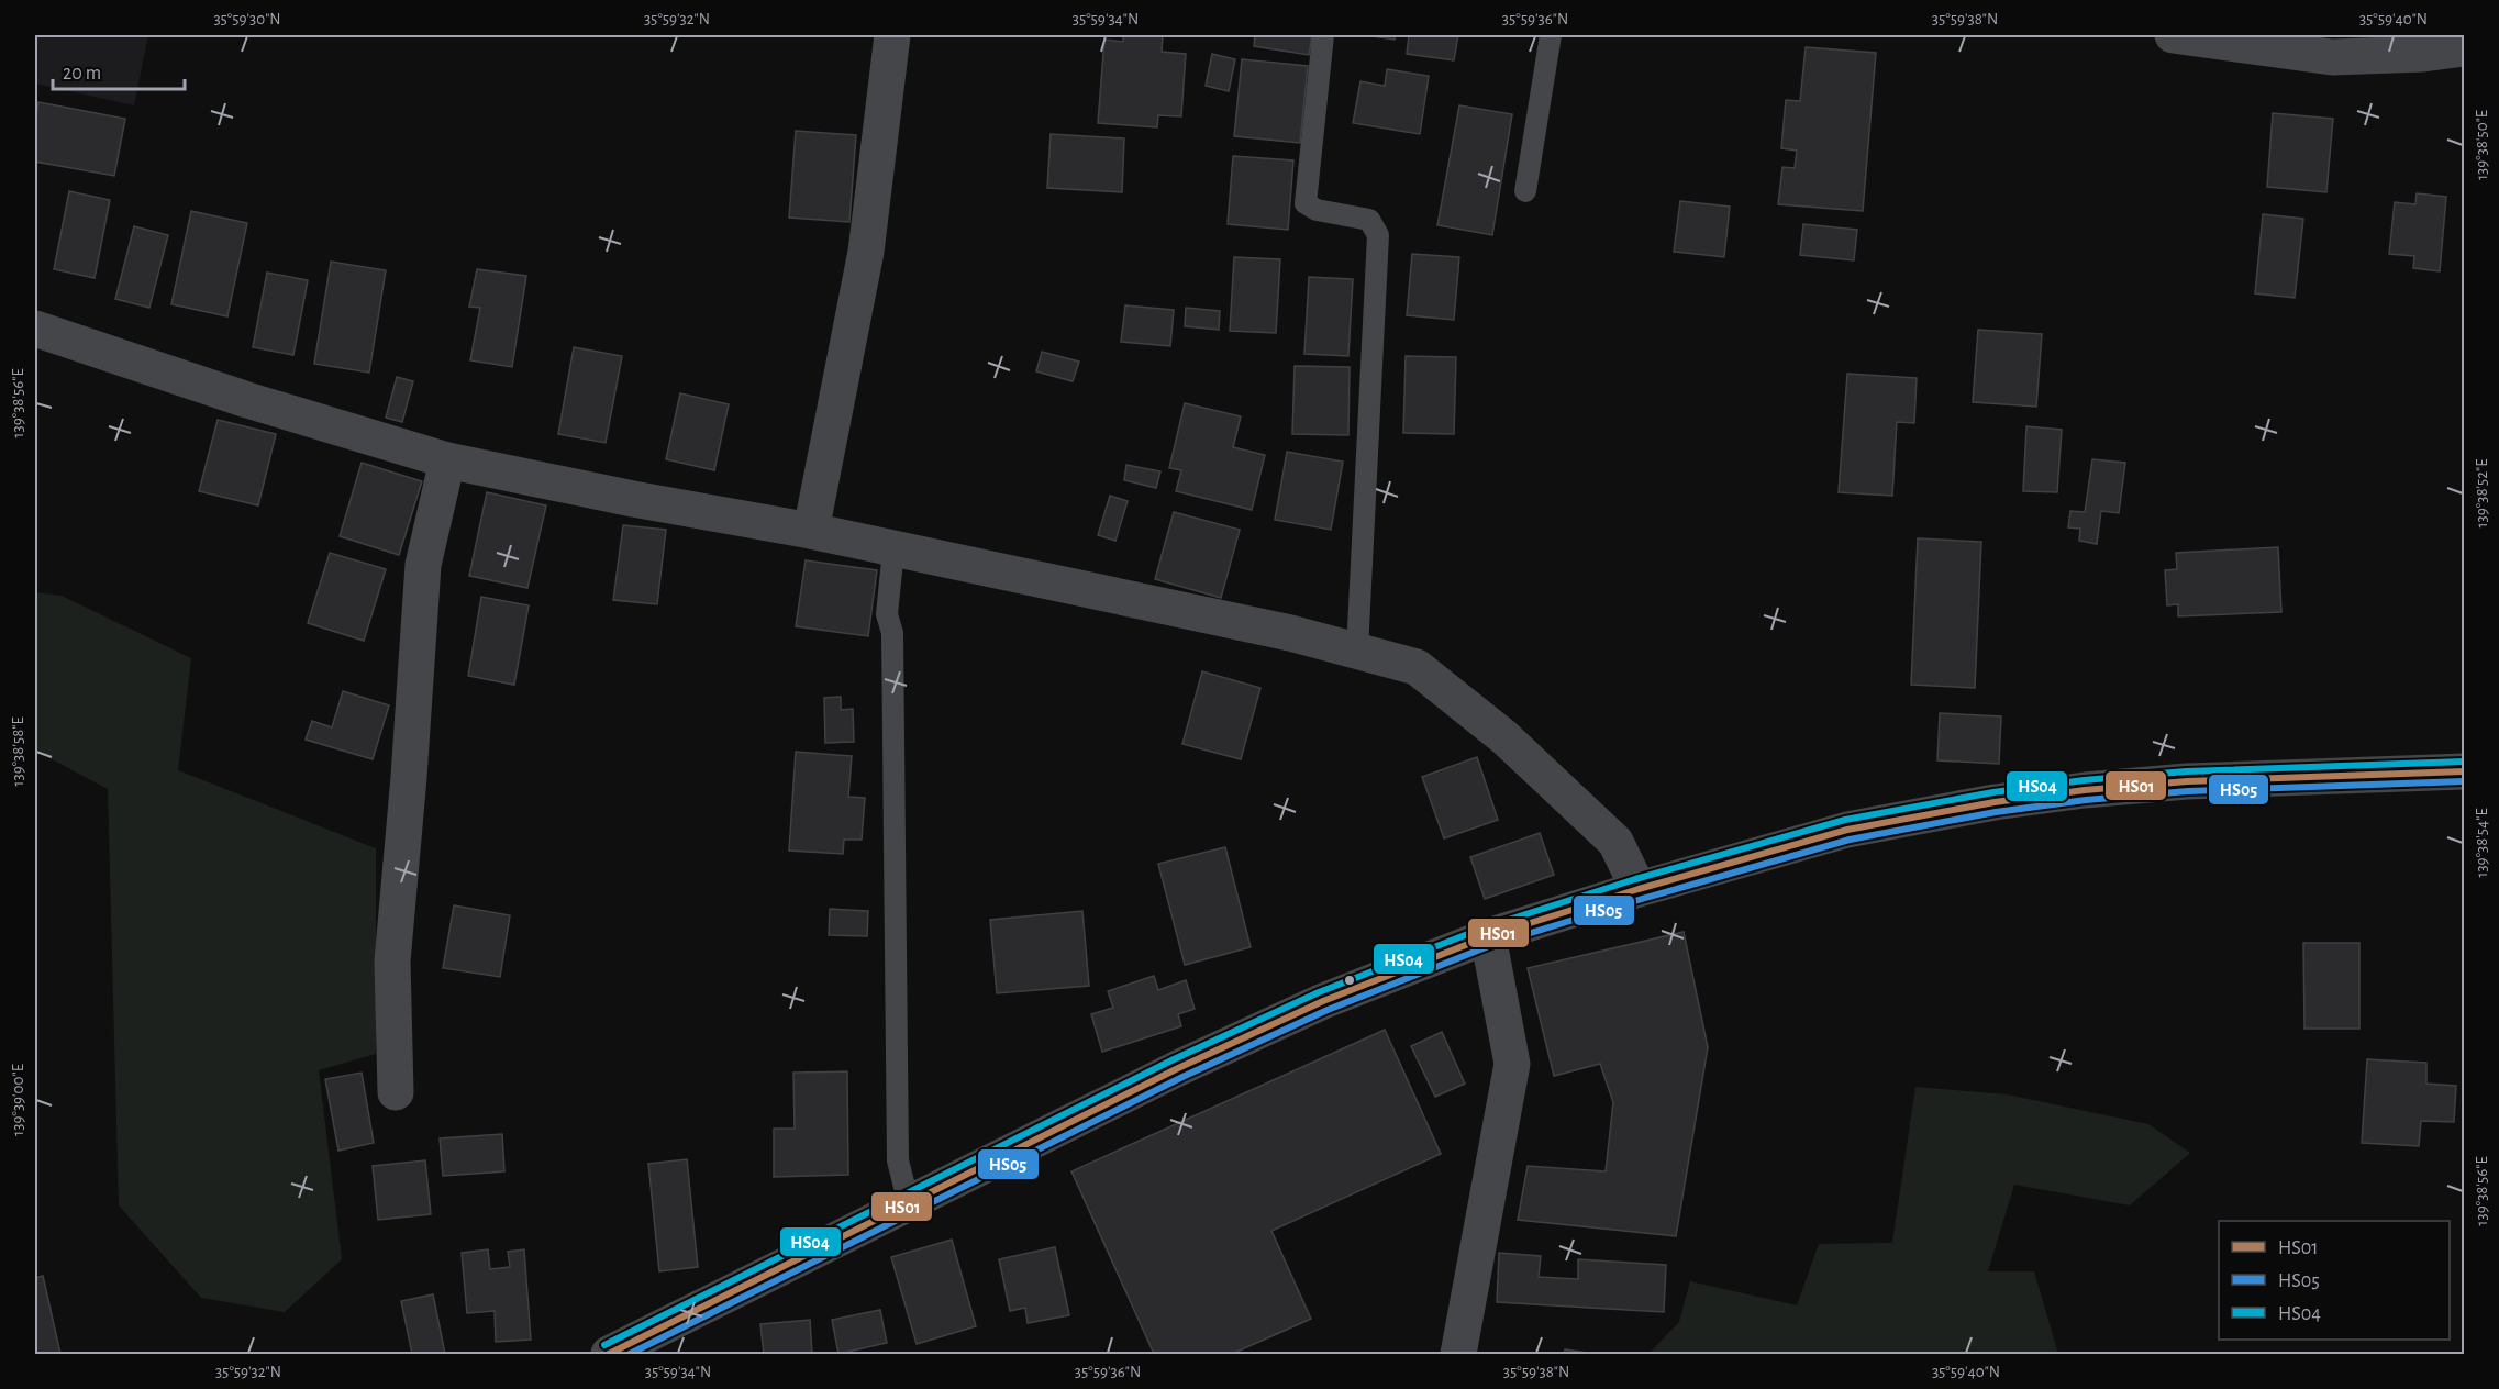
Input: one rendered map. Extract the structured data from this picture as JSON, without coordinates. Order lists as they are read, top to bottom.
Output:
{
  "lines": ["transit line HS04", "transit line HS01", "transit line HS05"],
  "legend": ["HS01", "HS05", "HS04"],
  "scale_bar": "20 m",
  "coordinates": [
    "35°59'30\"N",
    "35°59'32\"N",
    "35°59'34\"N",
    "35°59'36\"N",
    "35°59'38\"N",
    "35°59'40\"N",
    "139°38'50\"E",
    "139°38'56\"E",
    "139°38'52\"E",
    "139°38'58\"E",
    "139°38'54\"E",
    "139°39'00\"E"
  ]
}
